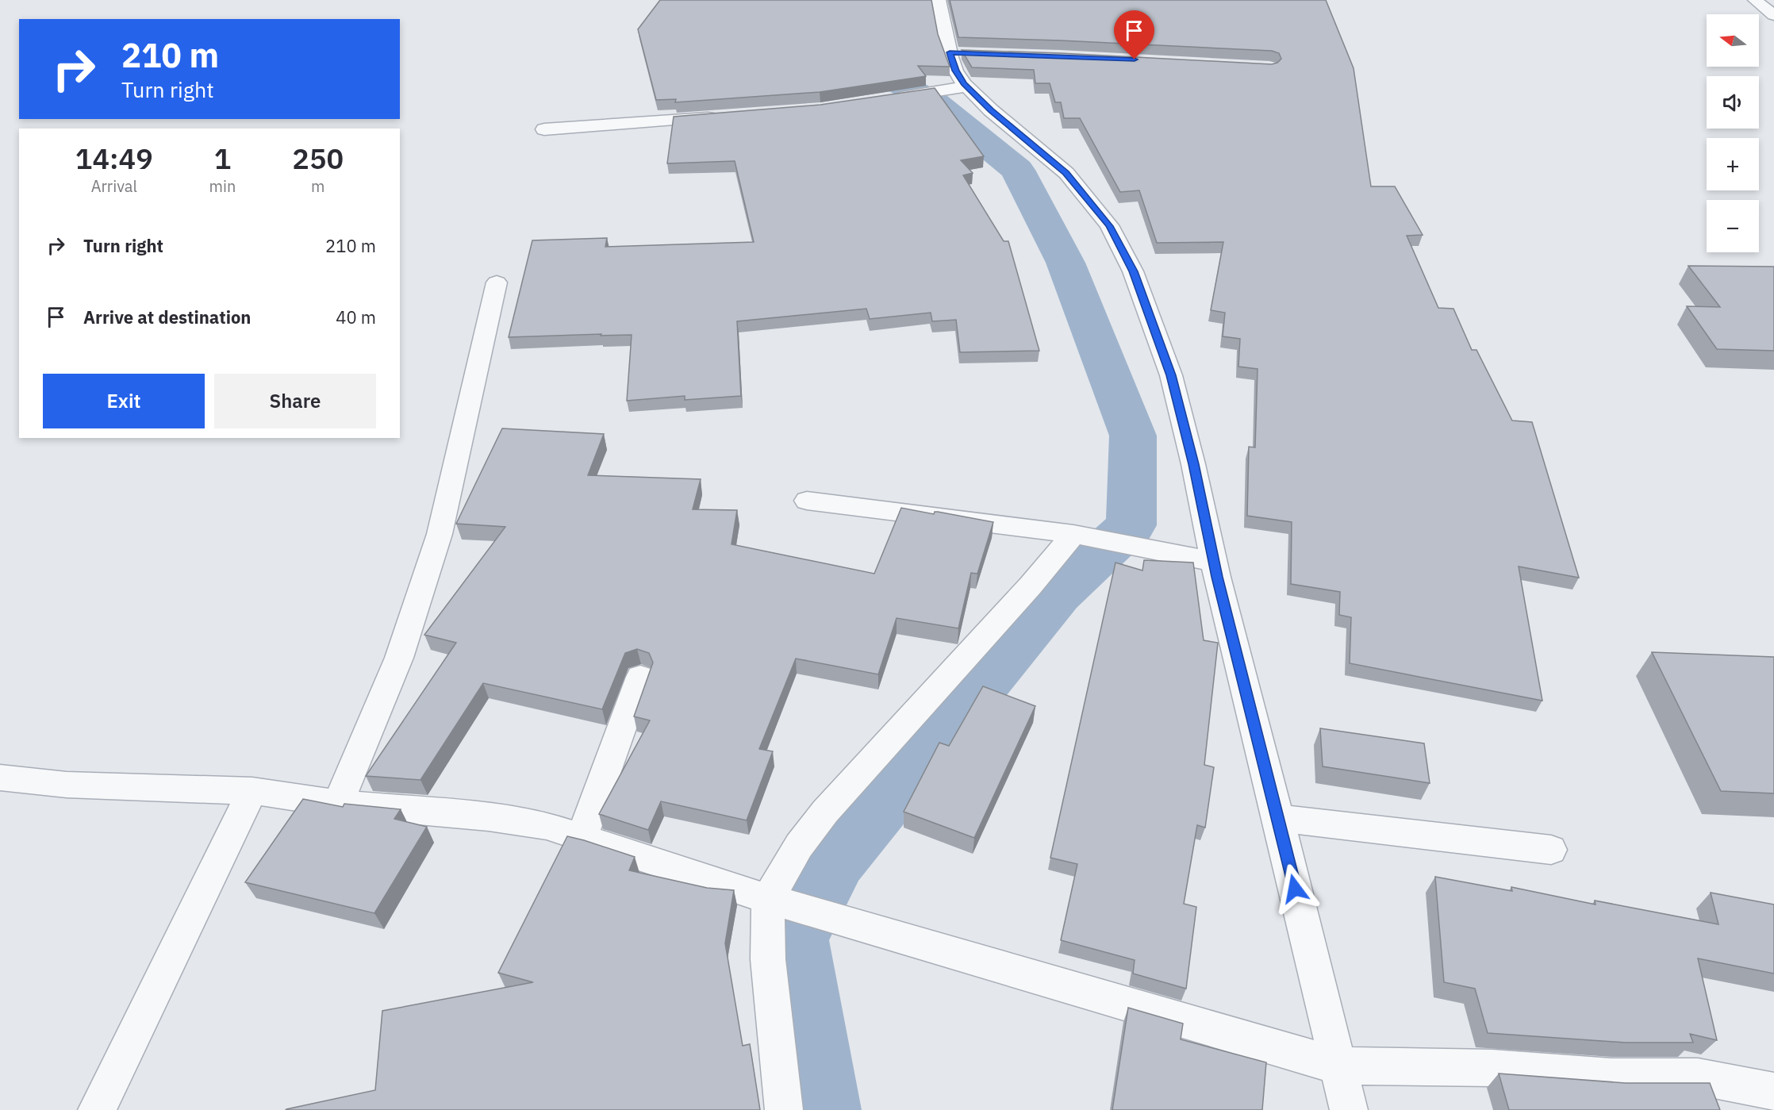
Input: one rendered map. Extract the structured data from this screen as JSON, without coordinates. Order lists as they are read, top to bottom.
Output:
{
  "north": "left",
  "page": {
    "map_buttons": ["+", "−"],
    "turn": ["210 m", "Turn right"],
    "eta": [
      "14:49",
      "Arrival",
      "1",
      "min",
      "250",
      "m"
    ],
    "list": [
      {
        "name": "Turn right",
        "value": "210 m"
      },
      {
        "name": "Arrive at destination",
        "value": "40 m"
      }
    ],
    "buttons": ["Exit", "Share"]
  }
}
